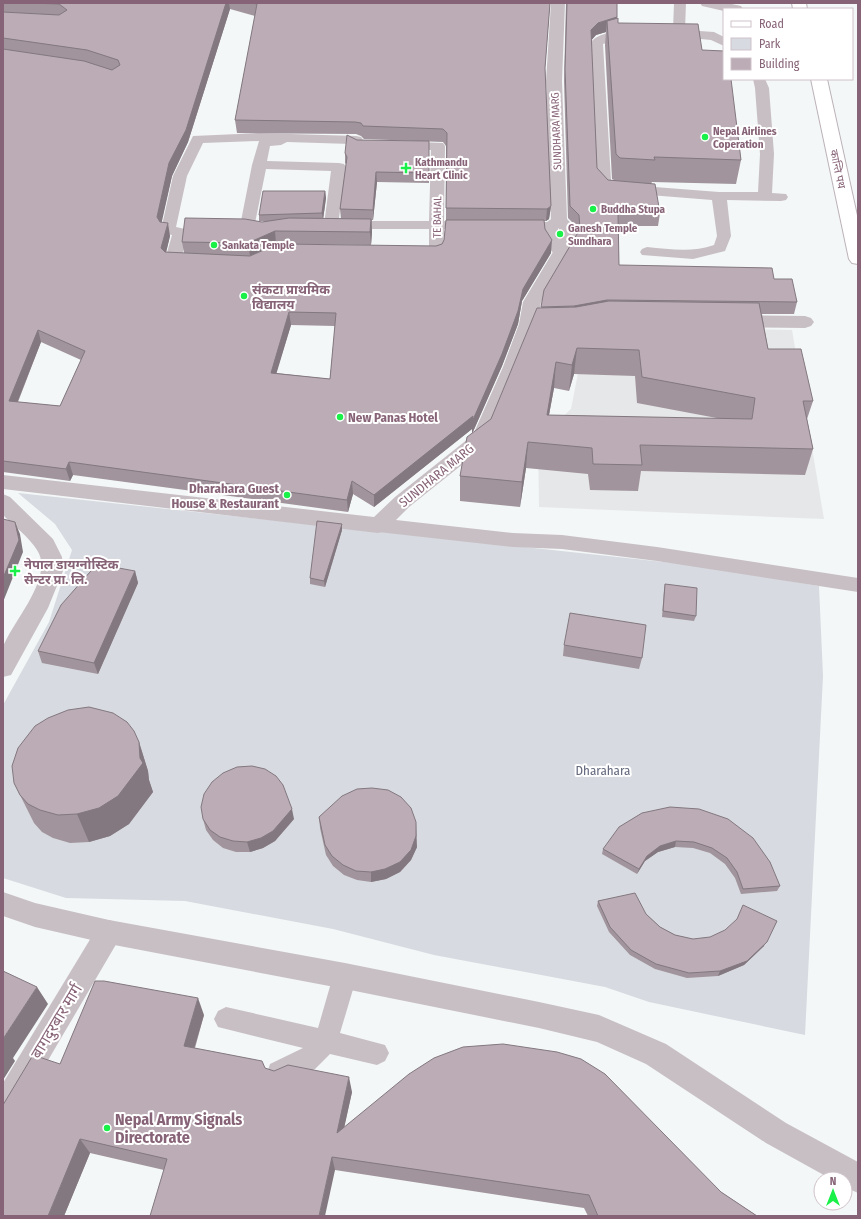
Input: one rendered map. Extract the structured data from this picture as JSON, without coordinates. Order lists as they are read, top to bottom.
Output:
{
  "streets": {
    "main road": ["कान्ति पथ"],
    "street": ["SUNDHARA MARG", "बागदुरबार मार्ग"],
    "lane": ["TE BAHAL"]
  },
  "parks": ["Dharahara"],
  "places": {
    "other": [
      "Nepal Airlines Coperation",
      "Buddha Stupa",
      "Ganesh Temple Sundhara",
      "Sankata Temple",
      "संकटा प्राथमिक विद्यालय",
      "New Panas Hotel",
      "Dharahara Guest House & Restaurant",
      "Nepal Army Signals Directorate"
    ],
    "health": ["Kathmandu Heart Clinic", "नेपाल डायग्नोस्टिक सेन्टर प्रा. लि."]
  },
  "legend": ["Road", "Park", "Building"],
  "north": "top"
}
